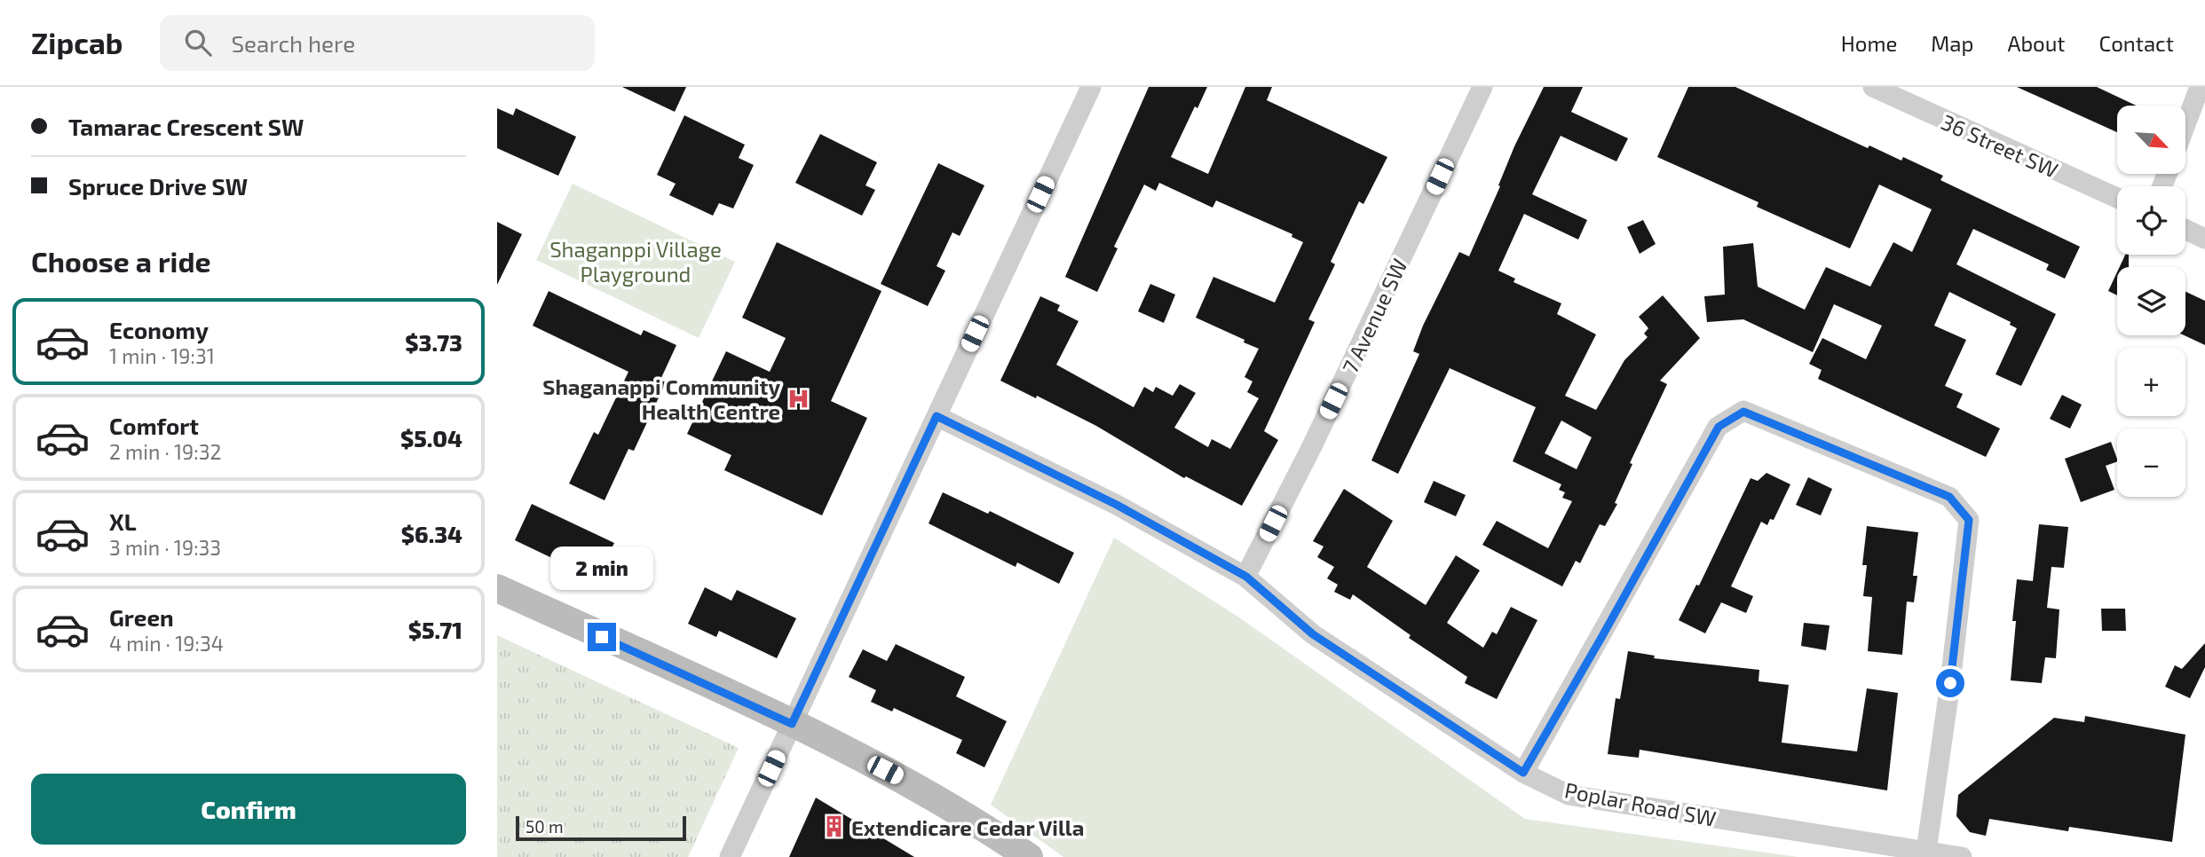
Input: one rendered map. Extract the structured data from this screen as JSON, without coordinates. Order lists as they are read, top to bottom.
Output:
{
  "streets": {
    "street": ["36 Street SW", "7 Avenue SW", "Poplar Road SW"]
  },
  "crossings": [
    ["7 Avenue SW", "Poplar Road SW"]
  ],
  "parks": ["Shaganppi Village Playground"],
  "places": {
    "hospital": ["Shaganappi Community Health Centre"],
    "building": ["Extendicare Cedar Villa"]
  },
  "scale_bar": "50 m",
  "north": "bottom right",
  "page": {
    "header": "Zipcab",
    "search": "Search here",
    "nav": [
      "Home",
      "Map",
      "About",
      "Contact"
    ],
    "banner": ["Tamarac Crescent SW", "Spruce Drive SW"],
    "map_buttons": ["+", "−"],
    "heading": "Choose a ride",
    "list": [
      {
        "name": "Economy",
        "note": "1 min · 19:31",
        "value": "$3.73"
      },
      {
        "name": "Comfort",
        "note": "2 min · 19:32",
        "value": "$5.04"
      },
      {
        "name": "XL",
        "note": "3 min · 19:33",
        "value": "$6.34"
      },
      {
        "name": "Green",
        "note": "4 min · 19:34",
        "value": "$5.71"
      }
    ],
    "bubble": "2 min",
    "buttons": "Confirm",
    "scale": "50 m"
  }
}
